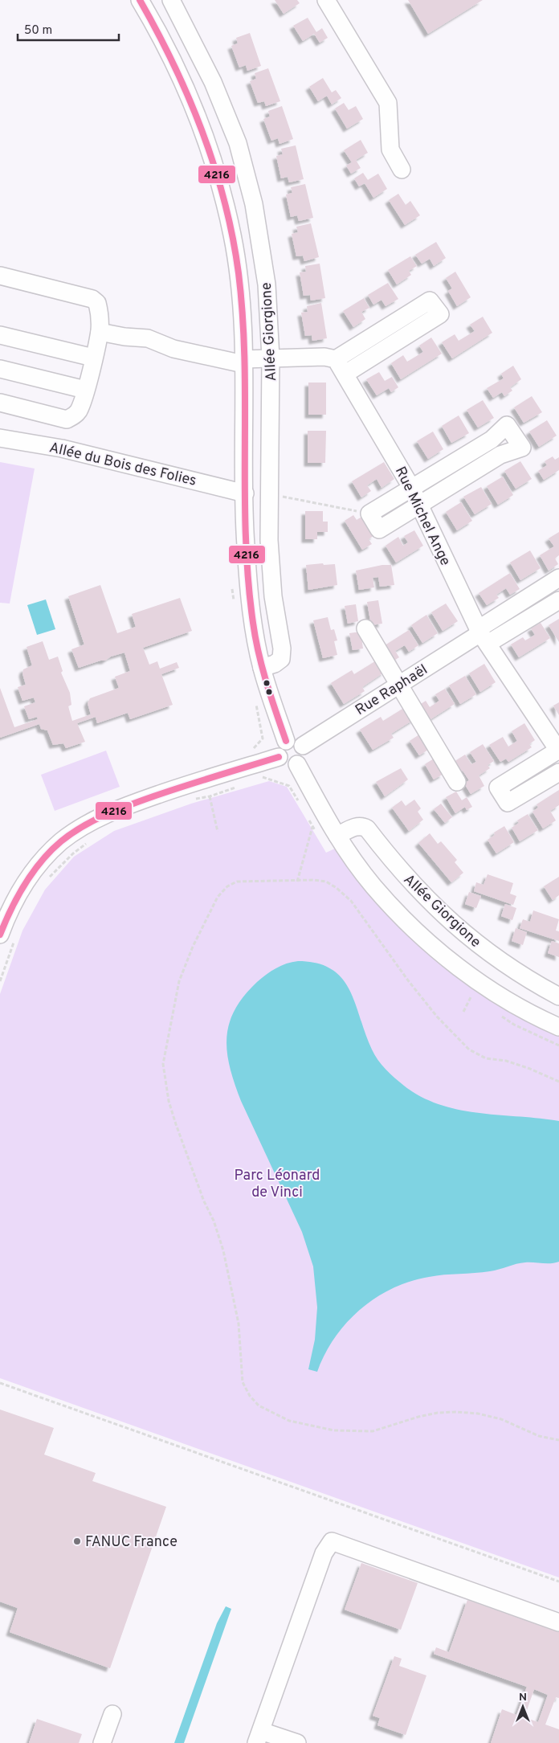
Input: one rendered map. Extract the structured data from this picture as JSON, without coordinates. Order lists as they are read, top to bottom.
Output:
{
  "streets": {
    "street": [
      "Allée Giorgione",
      "Allée du Bois des Folies",
      "Rue Michel Ange",
      "Rue Raphaël"
    ]
  },
  "crossings": [
    ["Rue Michel Ange", "Rue Raphaël"]
  ],
  "parks": ["Parc Léonard de Vinci"],
  "places": ["FANUC France"],
  "lines": ["transit line 4216"],
  "scale_bar": "50 m",
  "north": "top"
}
